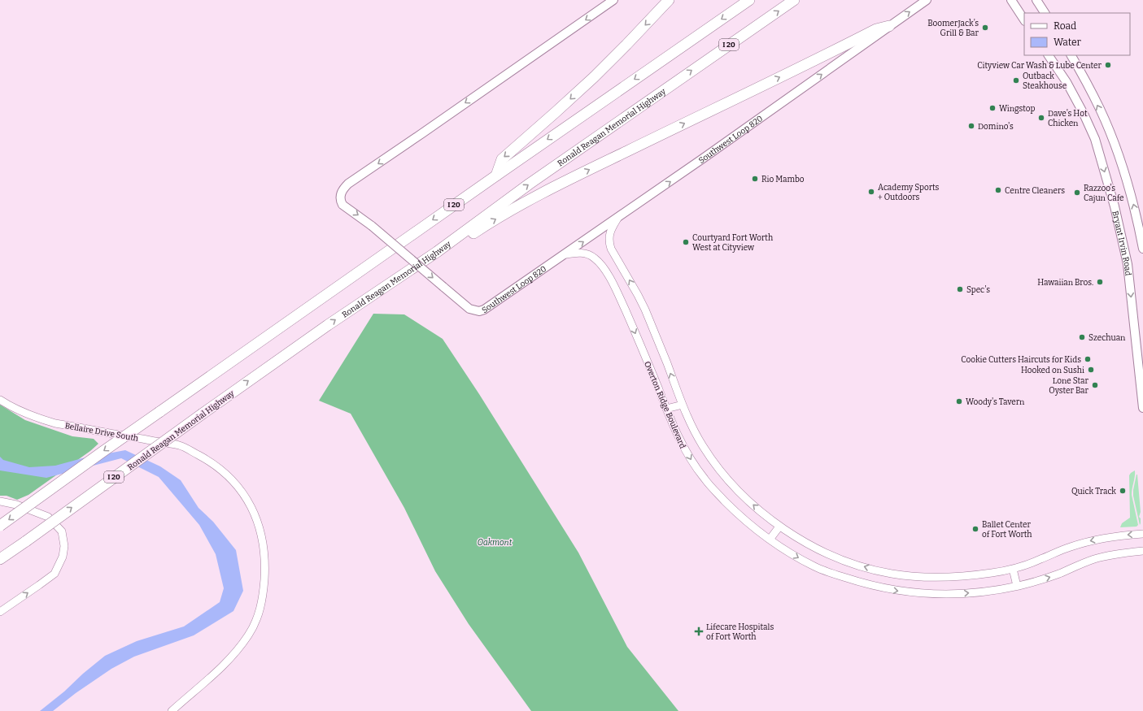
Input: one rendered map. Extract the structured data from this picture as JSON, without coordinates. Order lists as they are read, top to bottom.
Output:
{
  "streets": {
    "highway": ["I 20", "Ronald Reagan Memorial Highway"],
    "main road": ["Southwest Loop 820", "Bryant Irvin Road"],
    "street": ["Overton Ridge Boulevard", "Bellaire Drive South"]
  },
  "crossings": [
    ["Southwest Loop 820", "Overton Ridge Boulevard"]
  ],
  "parks": ["Oakmont"],
  "places": {
    "other": [
      "BoomerJack’s Grill & Bar",
      "Cityview Car Wash & Lube Center",
      "Outback Steakhouse",
      "Wingstop",
      "Dave's Hot Chicken",
      "Domino's",
      "Rio Mambo",
      "Centre Cleaners",
      "Academy Sports + Outdoors",
      "Razzoo’s Cajun Cafe",
      "Courtyard Fort Worth West at Cityview",
      "Hawaiian Bros.",
      "Spec's",
      "Szechuan",
      "Cookie Cutters Haircuts for Kids",
      "Hooked on Sushi",
      "Lone Star Oyster Bar",
      "Woody's Tavern",
      "Quick Track",
      "Ballet Center of Fort Worth"
    ],
    "health": ["Lifecare Hospitals of Fort Worth"]
  },
  "legend": ["Road", "Water"]
}
